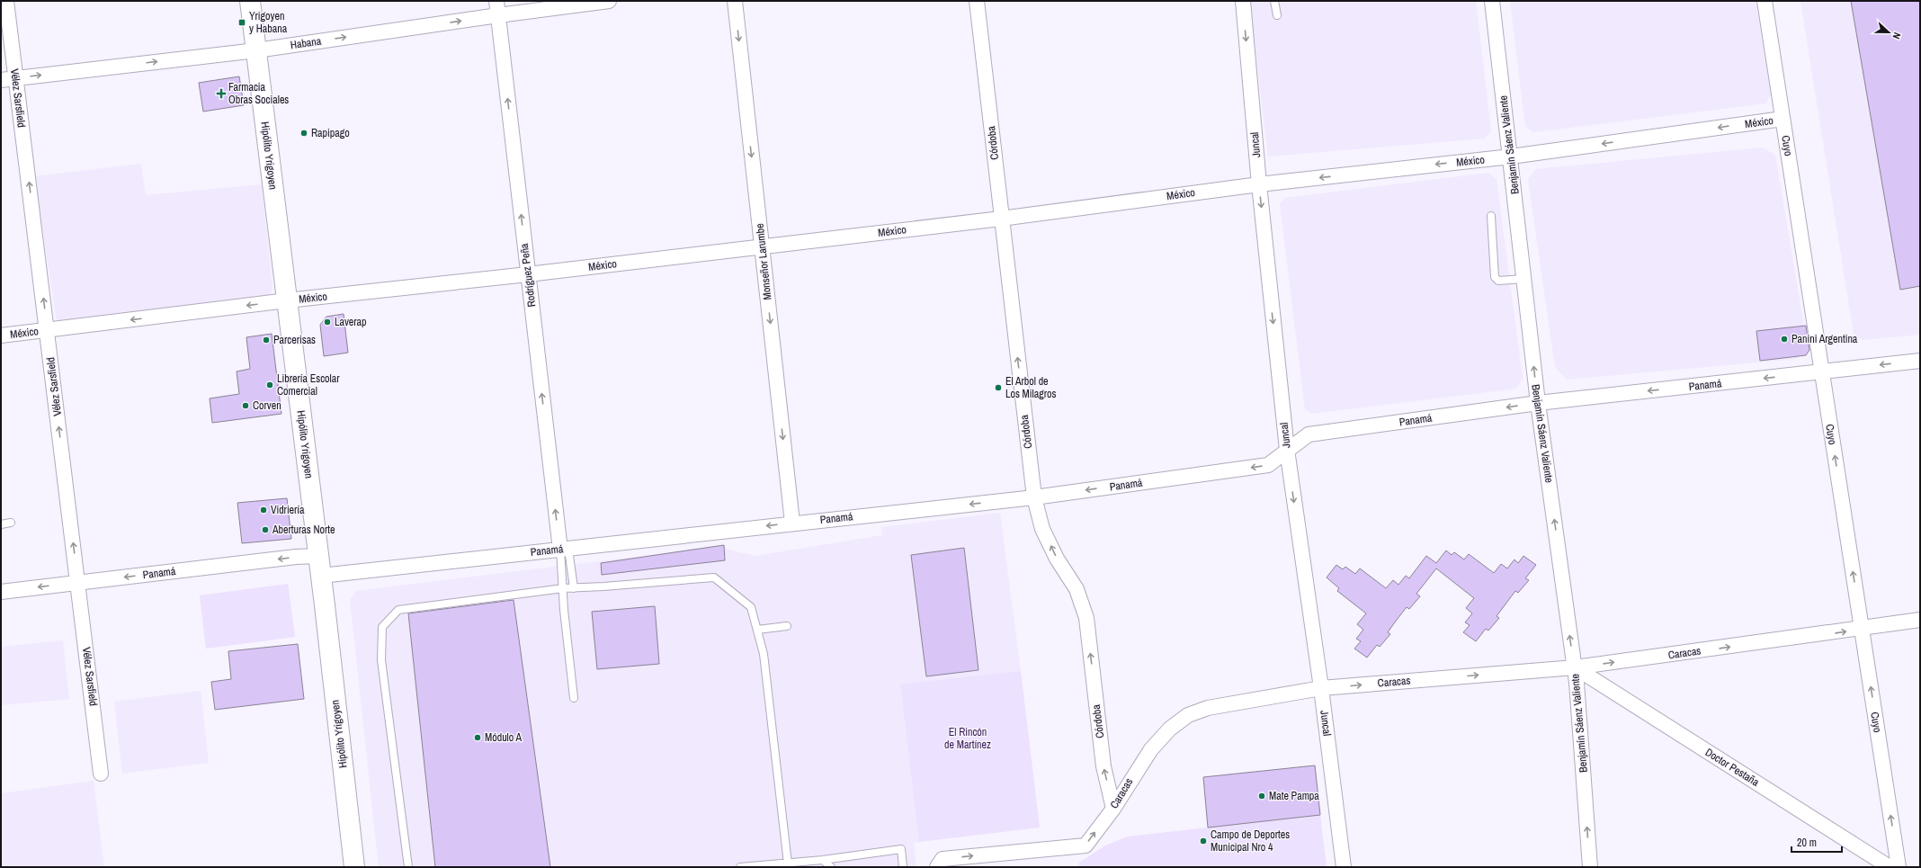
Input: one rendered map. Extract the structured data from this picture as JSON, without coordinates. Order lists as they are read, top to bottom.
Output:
{
  "streets": {
    "street": [
      "Habana",
      "Vélez Sarsfield",
      "México",
      "Córdoba",
      "Juncal",
      "Benjamín Sáenz Valiente",
      "Cuyo",
      "Hipólito Yrigoyen",
      "Monseñor Larumbe",
      "Rodríguez Peña",
      "Panamá",
      "Caracas",
      "Doctor Pestaña"
    ]
  },
  "crossings": [
    ["Habana", "Vélez Sarsfield"],
    ["Habana", "Hipólito Yrigoyen"],
    ["Habana", "Rodríguez Peña"],
    ["Vélez Sarsfield", "México"],
    ["Vélez Sarsfield", "Panamá"],
    ["México", "Córdoba"],
    ["México", "Juncal"],
    ["México", "Benjamín Sáenz Valiente"],
    ["México", "Cuyo"],
    ["México", "Hipólito Yrigoyen"],
    ["México", "Monseñor Larumbe"],
    ["México", "Rodríguez Peña"],
    ["Córdoba", "Panamá"],
    ["Córdoba", "Caracas"],
    ["Juncal", "Panamá"],
    ["Juncal", "Caracas"],
    ["Benjamín Sáenz Valiente", "Panamá"],
    ["Benjamín Sáenz Valiente", "Caracas"],
    ["Benjamín Sáenz Valiente", "Doctor Pestaña"],
    ["Cuyo", "Panamá"],
    ["Cuyo", "Caracas"],
    ["Hipólito Yrigoyen", "Panamá"],
    ["Monseñor Larumbe", "Panamá"],
    ["Rodríguez Peña", "Panamá"],
    ["Caracas", "Doctor Pestaña"]
  ],
  "one_way": [
    "Habana",
    "Vélez Sarsfield",
    "México",
    "Córdoba",
    "Juncal",
    "Benjamín Sáenz Valiente",
    "Cuyo",
    "Monseñor Larumbe",
    "Rodríguez Peña",
    "Panamá",
    "Caracas"
  ],
  "parks": ["El Rincón de Martínez"],
  "places": {
    "transit": ["Yrigoyen y Habana"],
    "health": ["Farmacia Obras Sociales"],
    "other": [
      "Rapipago",
      "Laverap",
      "Panini Argentina",
      "Parcerisas",
      "Librería Escolar Comercial",
      "El Arbol de Los Milagros",
      "Corven",
      "Vidriería",
      "Aberturas Norte",
      "Módulo A",
      "Mate Pampa",
      "Campo de Deportes Municipal Nro 4"
    ]
  },
  "scale_bar": "20 m",
  "north": "right"
}
